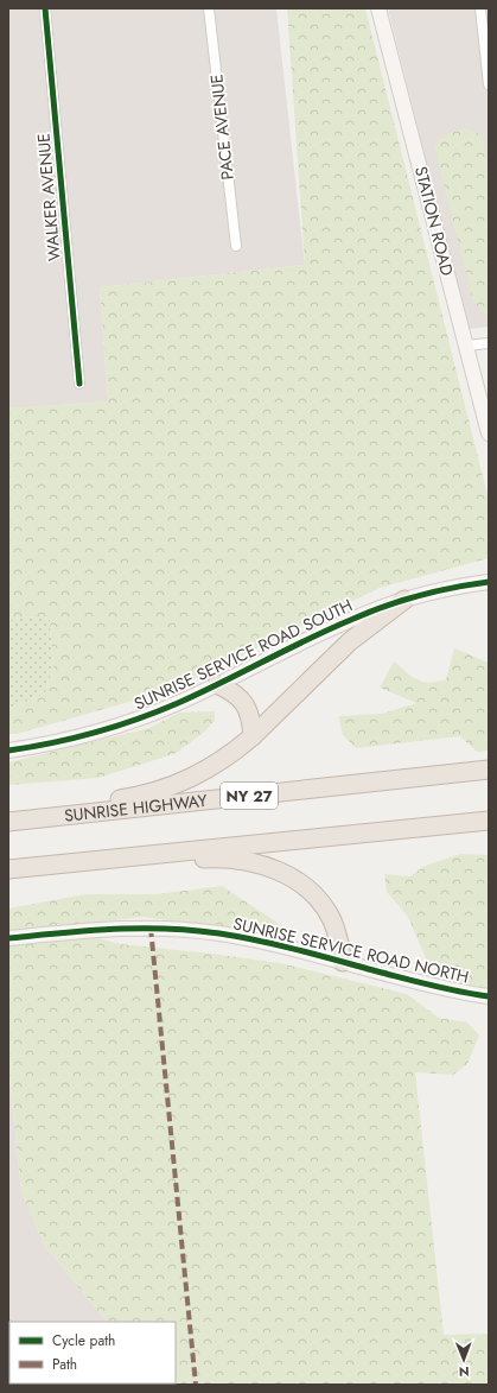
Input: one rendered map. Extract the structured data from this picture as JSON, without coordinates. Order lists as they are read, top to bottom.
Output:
{
  "streets": {
    "highway": ["NY 27", "SUNRISE HIGHWAY"],
    "street": [
      "PACE AVENUE",
      "WALKER AVENUE",
      "STATION ROAD",
      "SUNRISE SERVICE ROAD SOUTH",
      "SUNRISE SERVICE ROAD NORTH"
    ]
  },
  "legend": ["Cycle path", "Path"],
  "north": "bottom"
}
